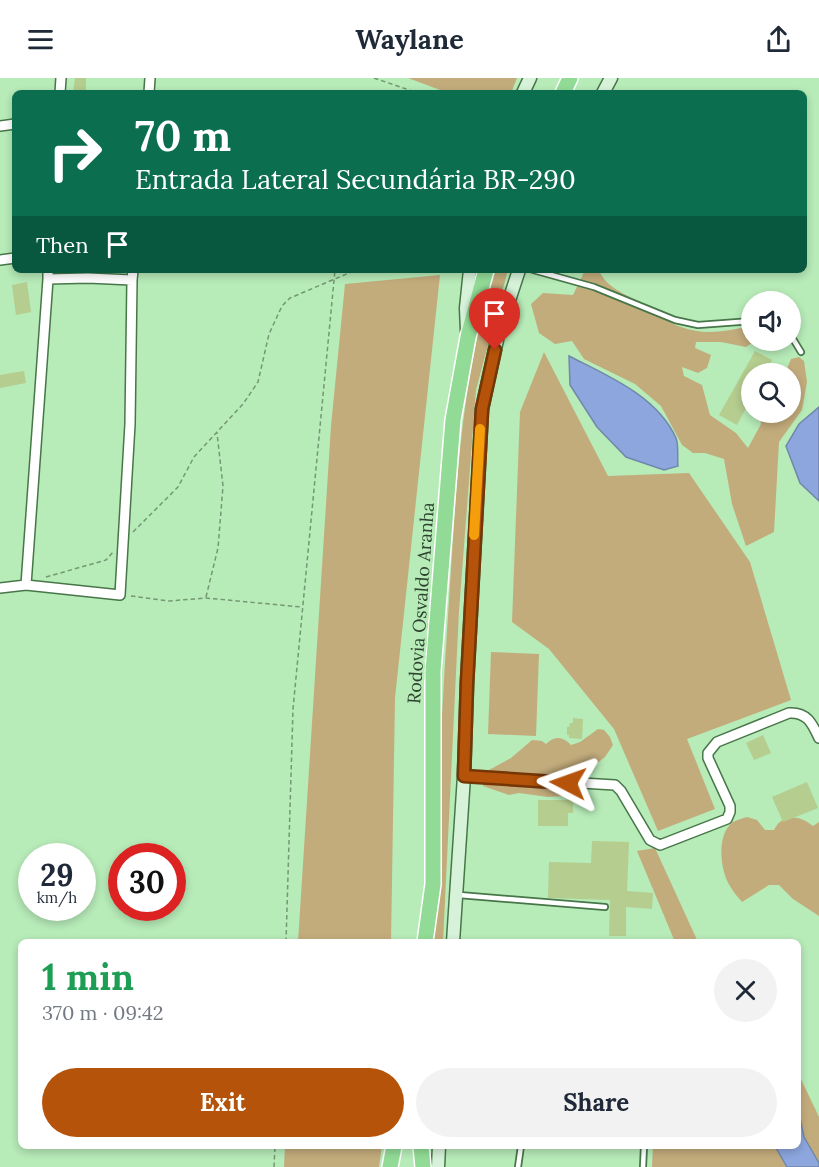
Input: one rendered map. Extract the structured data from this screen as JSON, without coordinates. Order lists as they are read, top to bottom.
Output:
{
  "streets": {
    "highway": ["Rodovia Osvaldo Aranha"]
  },
  "page": {
    "header": "Waylane",
    "turn": ["70 m", "Entrada Lateral Secundária BR-290"],
    "then": "Then",
    "speed": "29 km/h",
    "limit": "30",
    "heading": ["1 min", "370 m · 09:42"],
    "buttons": ["Exit", "Share"]
  }
}
